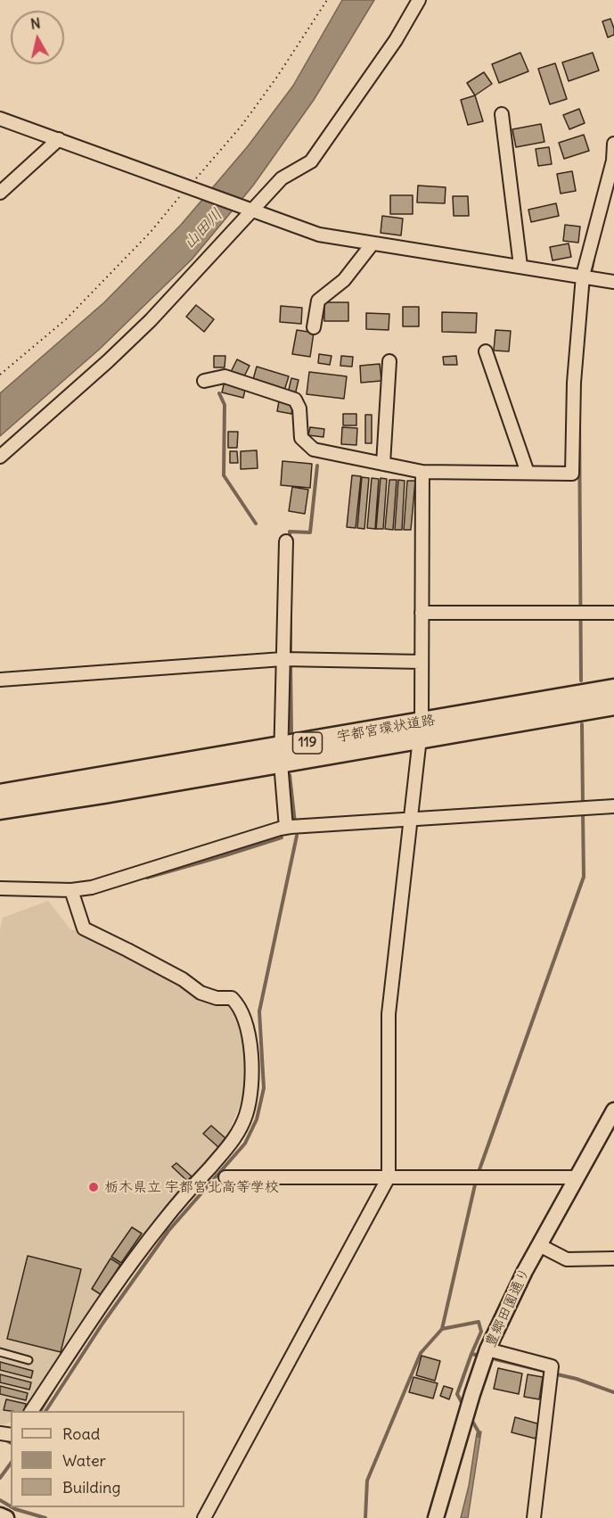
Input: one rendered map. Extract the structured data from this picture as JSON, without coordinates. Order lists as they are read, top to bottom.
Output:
{
  "streets": {
    "highway": ["宇都宮環状道路", "119"],
    "street": ["豊郷田園通り"]
  },
  "water": ["山田川"],
  "places": ["栃木県立 宇都宮北高等学校"],
  "legend": ["Road", "Water", "Building"],
  "north": "top"
}
